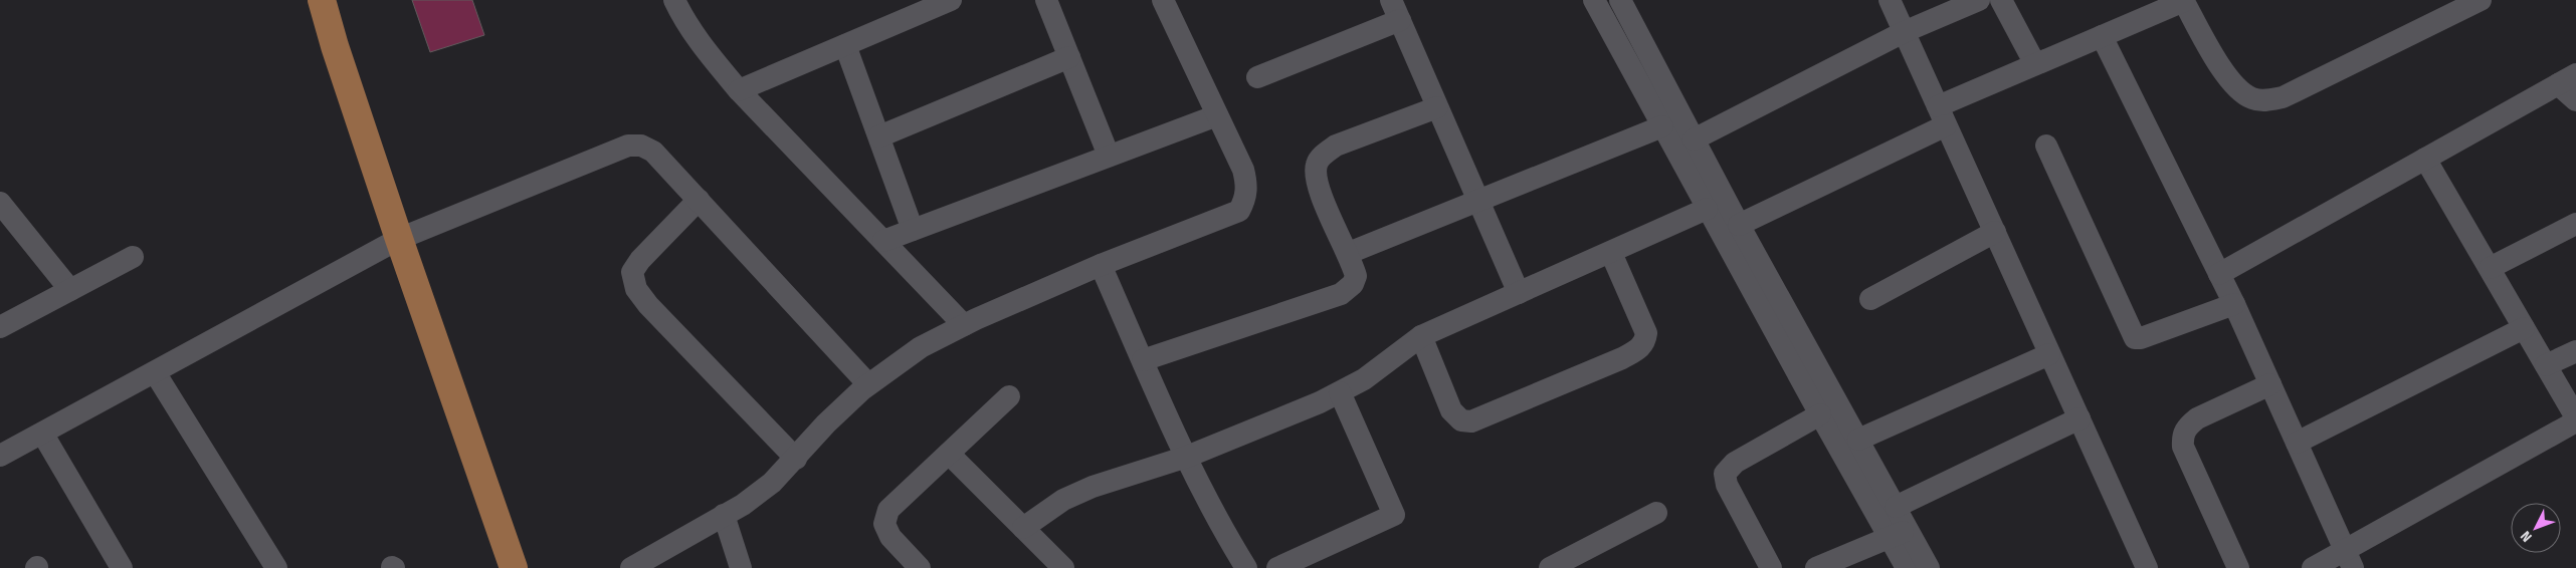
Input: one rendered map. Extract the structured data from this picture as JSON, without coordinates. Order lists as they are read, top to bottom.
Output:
{
  "north": "bottom left"
}
